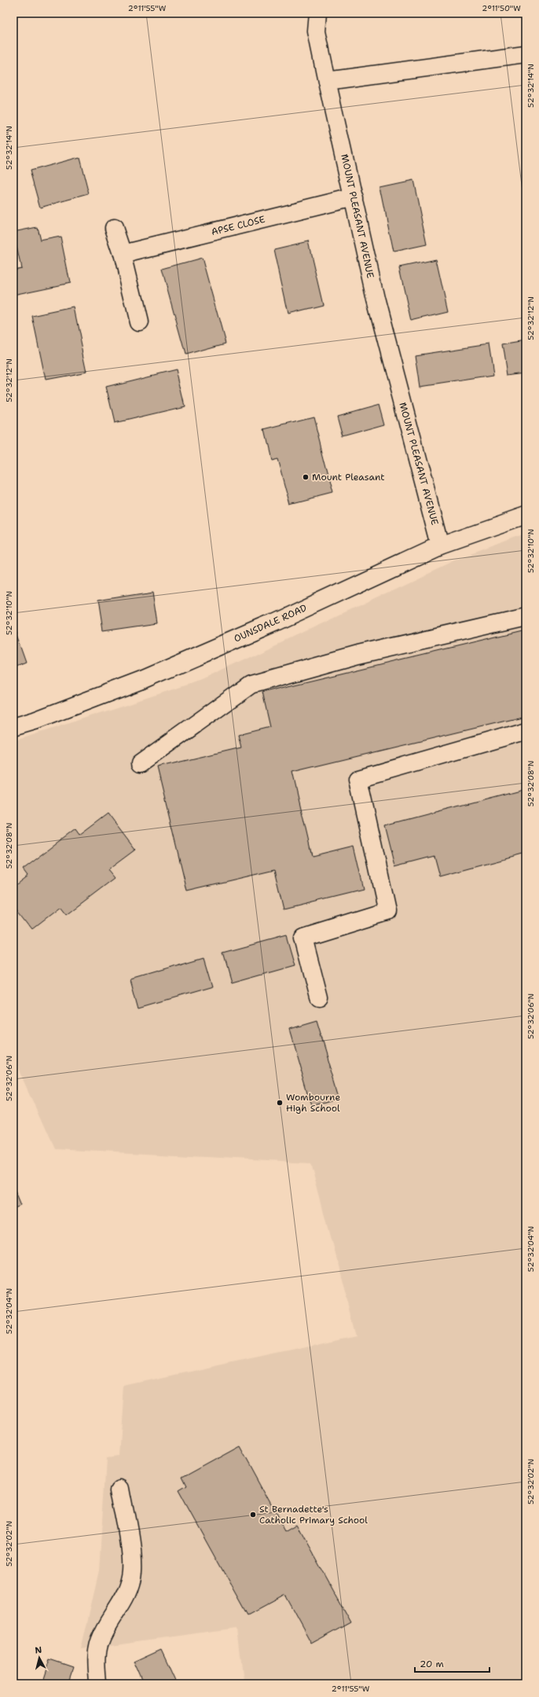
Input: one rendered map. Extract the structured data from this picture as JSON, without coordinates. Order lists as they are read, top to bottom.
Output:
{
  "streets": {
    "street": ["MOUNT PLEASANT AVENUE", "APSE CLOSE", "OUNSDALE ROAD"]
  },
  "crossings": [
    ["MOUNT PLEASANT AVENUE", "APSE CLOSE"],
    ["MOUNT PLEASANT AVENUE", "OUNSDALE ROAD"]
  ],
  "places": ["Mount Pleasant", "Wombourne High School", "St Bernadette's Catholic Primary School"],
  "scale_bar": "20 m",
  "north": "top",
  "coordinates": [
    "2°11'55\"W",
    "2°11'50\"W",
    "52°32'14\"N",
    "52°32'12\"N",
    "52°32'10\"N",
    "52°32'08\"N",
    "52°32'06\"N",
    "52°32'04\"N",
    "52°32'02\"N"
  ]
}
